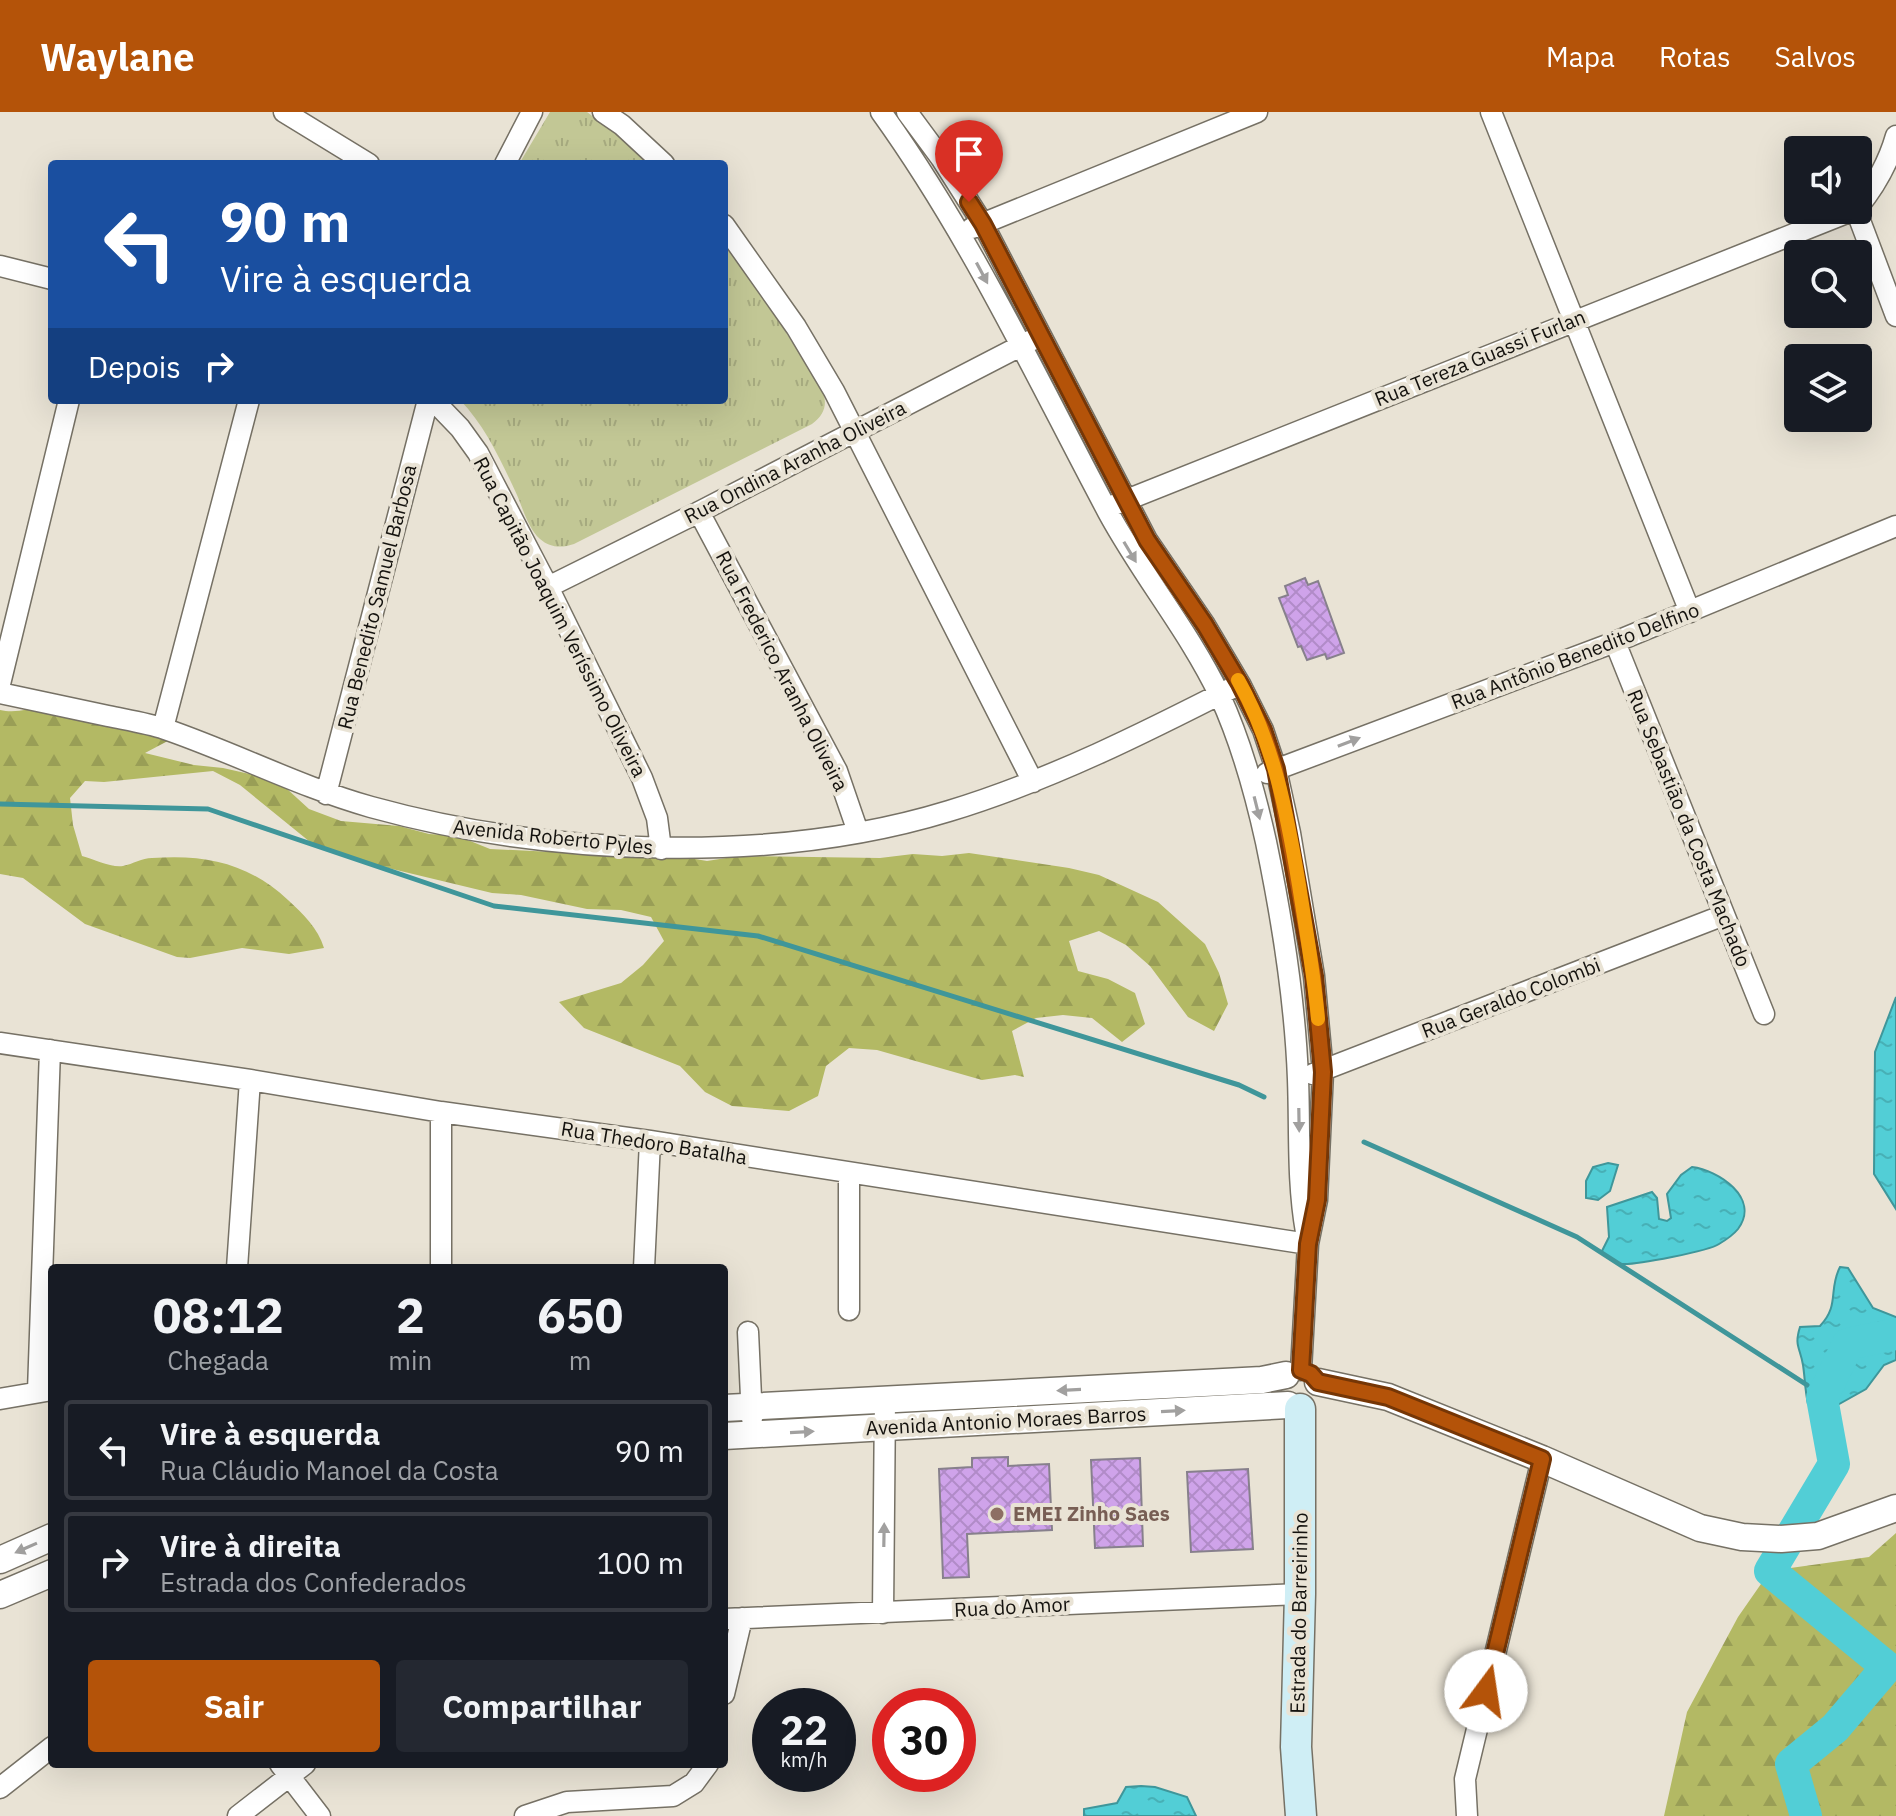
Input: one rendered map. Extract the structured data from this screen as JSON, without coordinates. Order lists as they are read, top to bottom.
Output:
{
  "streets": {
    "main road": ["Estrada do Barreirinho"],
    "street": [
      "Rua Tereza Guassi Furlan",
      "Rua Ondina Aranha Oliveira",
      "Rua Benedito Samuel Barbosa",
      "Rua Capitão Joaquim Veríssimo Oliveira",
      "Rua Antônio Benedito Delfino",
      "Rua Frederico Aranha Oliveira",
      "Rua Sebastião da Costa Machado",
      "Avenida Roberto Pyles",
      "Rua Geraldo Colombi",
      "Rua Thedoro Batalha",
      "Avenida Antonio Moraes Barros",
      "Rua do Amor"
    ]
  },
  "crossings": [
    ["Rua Ondina Aranha Oliveira", "Rua Capitão Joaquim Veríssimo Oliveira"],
    ["Rua Ondina Aranha Oliveira", "Rua Frederico Aranha Oliveira"],
    ["Rua Benedito Samuel Barbosa", "Avenida Roberto Pyles"],
    ["Rua Capitão Joaquim Veríssimo Oliveira", "Avenida Roberto Pyles"],
    ["Rua Antônio Benedito Delfino", "Rua Sebastião da Costa Machado"],
    ["Rua Frederico Aranha Oliveira", "Avenida Roberto Pyles"],
    ["Rua Sebastião da Costa Machado", "Rua Geraldo Colombi"],
    ["Avenida Antonio Moraes Barros", "Estrada do Barreirinho"],
    ["Rua do Amor", "Estrada do Barreirinho"]
  ],
  "one_way": ["Rua Antônio Benedito Delfino"],
  "places": ["EMEI Zinho Saes"],
  "page": {
    "header": "Waylane",
    "nav": ["Mapa", "Rotas", "Salvos"],
    "turn": ["90 m", "Vire à esquerda"],
    "then": "Depois",
    "eta": [
      "08:12",
      "Chegada",
      "2",
      "min",
      "650",
      "m"
    ],
    "list": [
      {
        "name": "Vire à esquerda",
        "note": "Rua Cláudio Manoel da Costa",
        "value": "90 m"
      },
      {
        "name": "Vire à direita",
        "note": "Estrada dos Confederados",
        "value": "100 m"
      }
    ],
    "buttons": ["Sair", "Compartilhar"],
    "speed": "22 km/h",
    "limit": "30"
  }
}
